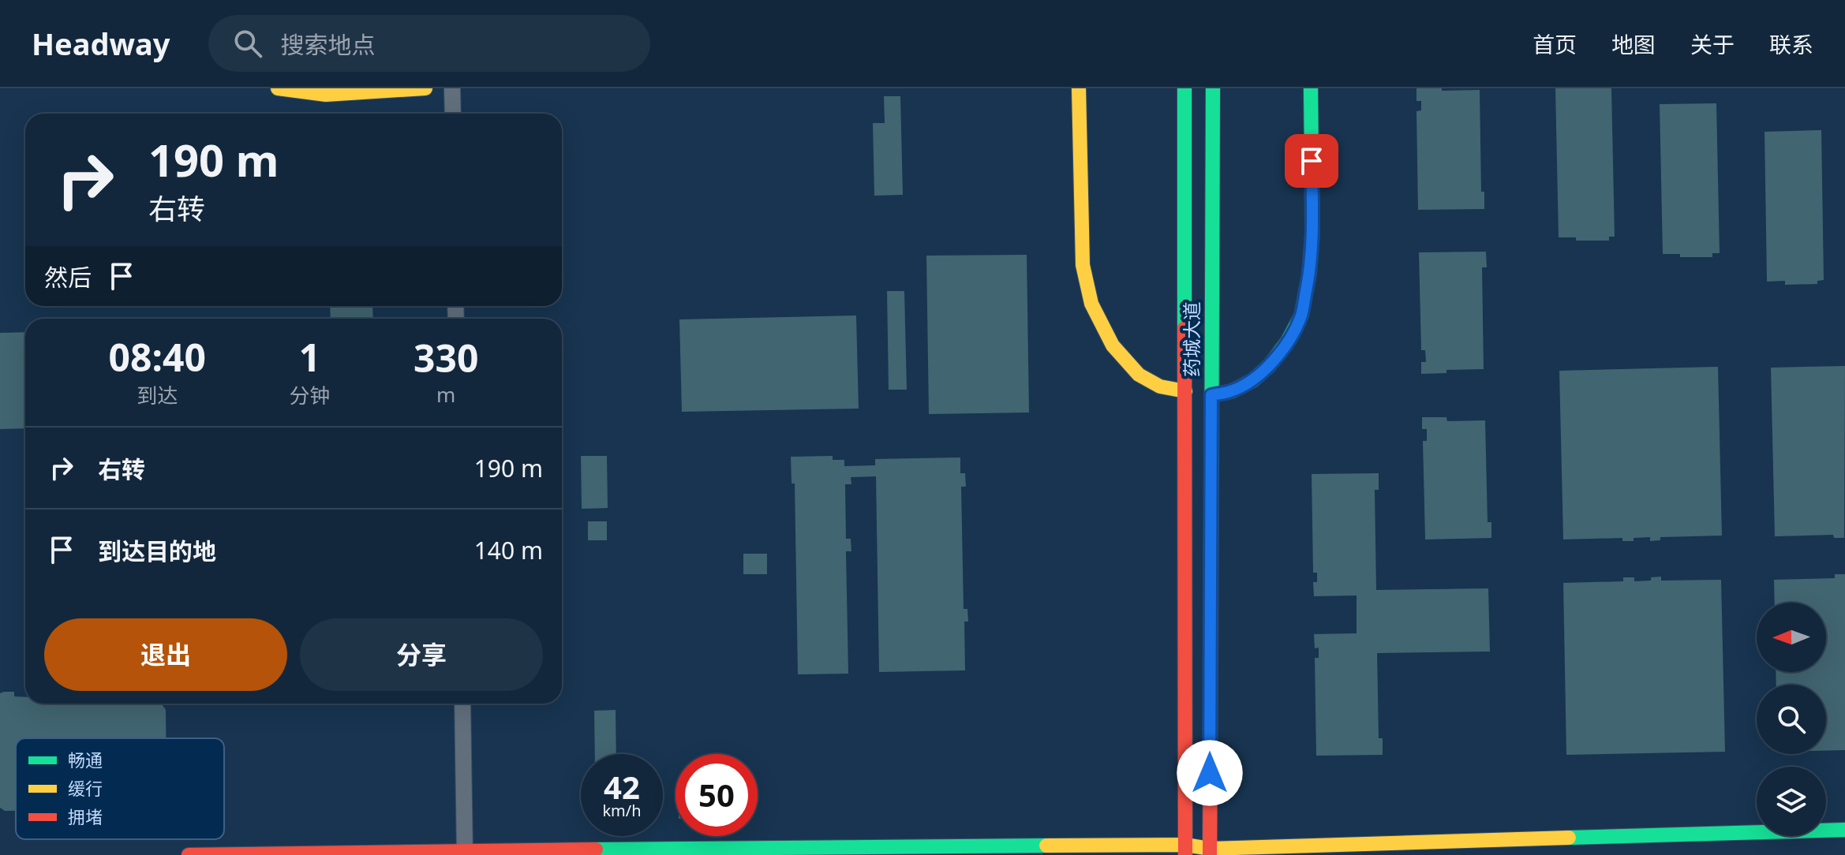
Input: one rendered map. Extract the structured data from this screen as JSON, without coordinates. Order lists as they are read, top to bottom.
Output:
{
  "streets": {
    "main road": ["药城大道"]
  },
  "legend": ["畅通", "缓行", "拥堵"],
  "north": "left",
  "page": {
    "header": "Headway",
    "search": "搜索地点",
    "nav": [
      "首页",
      "地图",
      "关于",
      "联系"
    ],
    "turn": ["190 m", "右转"],
    "then": "然后",
    "eta": [
      "08:40",
      "到达",
      "1",
      "分钟",
      "330",
      "m"
    ],
    "list": [
      {
        "name": "右转",
        "value": "190 m"
      },
      {
        "name": "到达目的地",
        "value": "140 m"
      }
    ],
    "buttons": ["退出", "分享"],
    "speed": "42 km/h",
    "limit": "50"
  }
}
